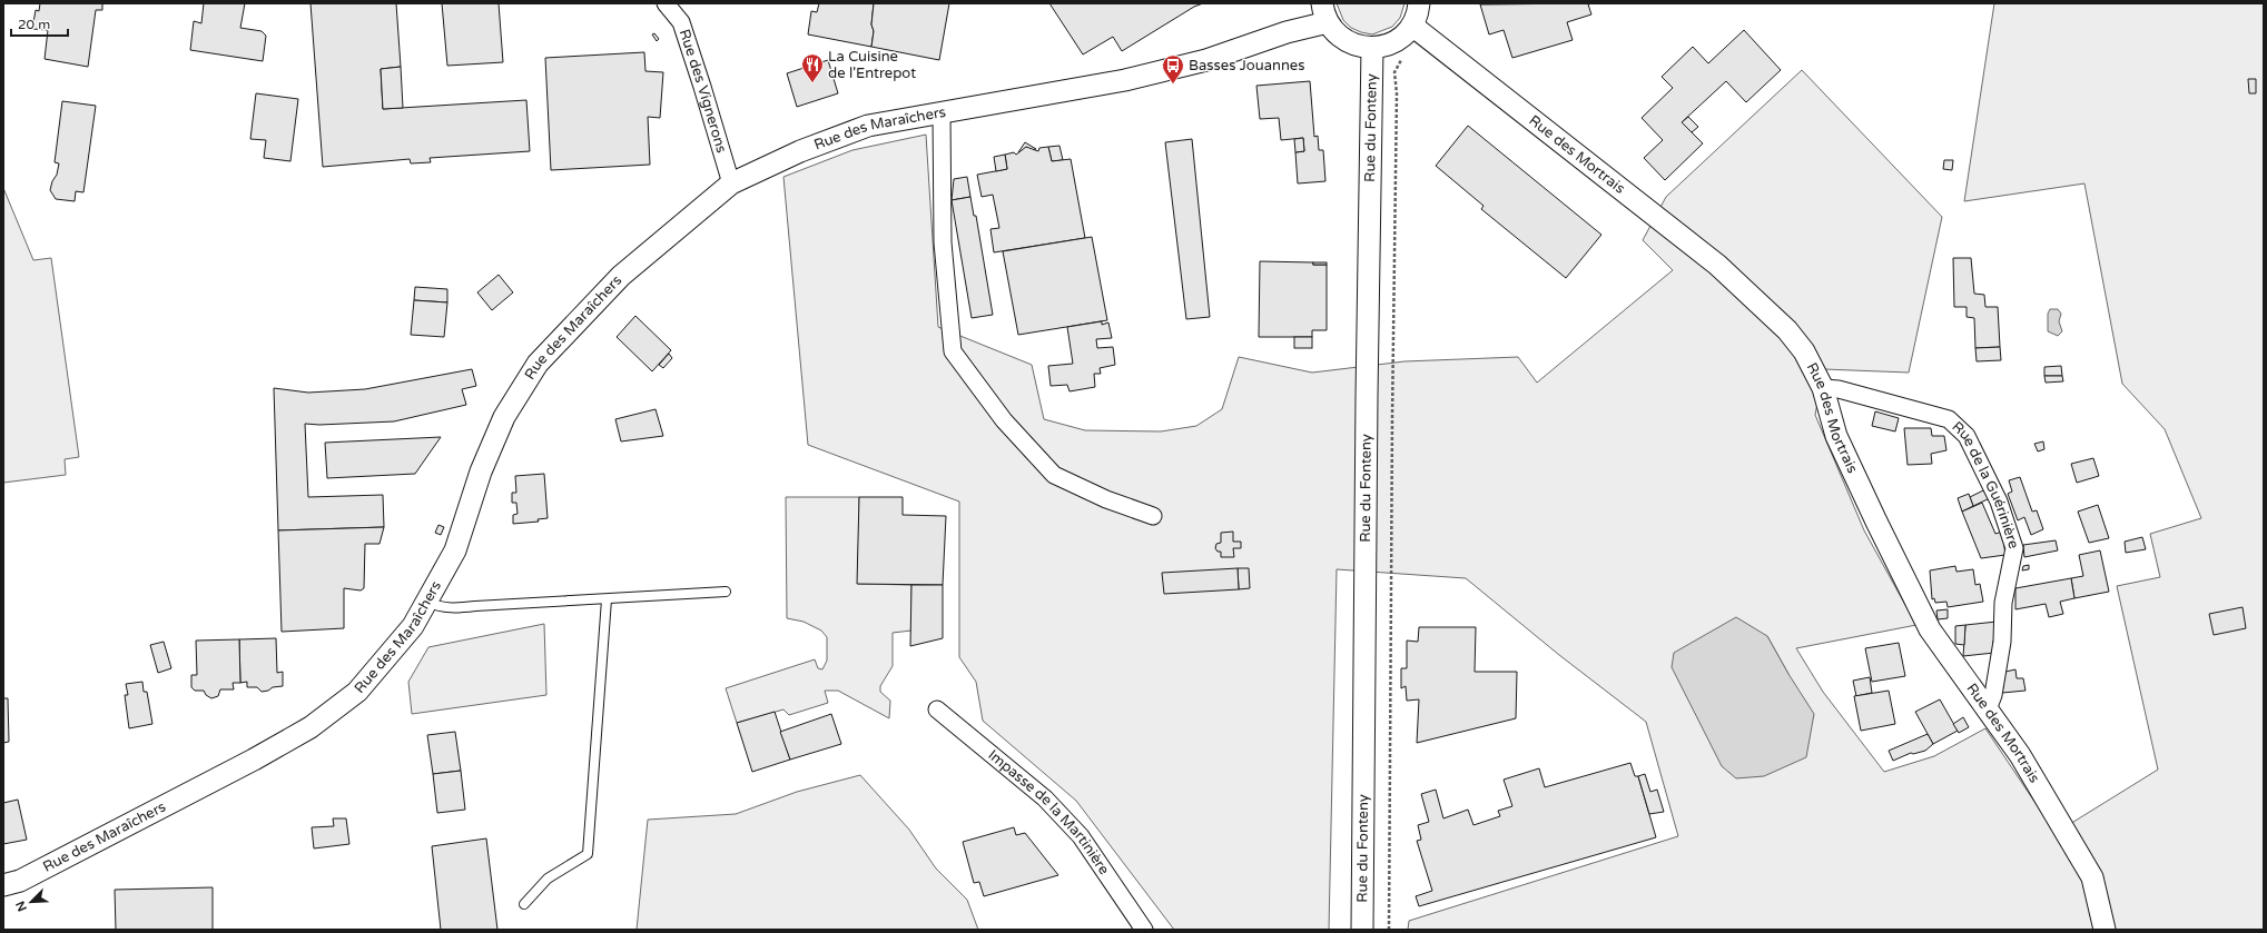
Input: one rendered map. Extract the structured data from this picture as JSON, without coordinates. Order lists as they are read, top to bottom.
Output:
{
  "streets": {
    "street": [
      "Rue des Vignerons",
      "Rue des Maraîchers",
      "Rue du Fonteny",
      "Rue des Mortrais",
      "Rue de la Guérinière",
      "Impasse de la Martinière"
    ]
  },
  "crossings": [
    ["Rue des Vignerons", "Rue des Maraîchers"],
    ["Rue des Mortrais", "Rue de la Guérinière"]
  ],
  "places": {
    "restaurant": ["La Cuisine de l'Entrepot"],
    "bus stop": ["Basses Jouannes"]
  },
  "scale_bar": "20 m",
  "north": "bottom left"
}
